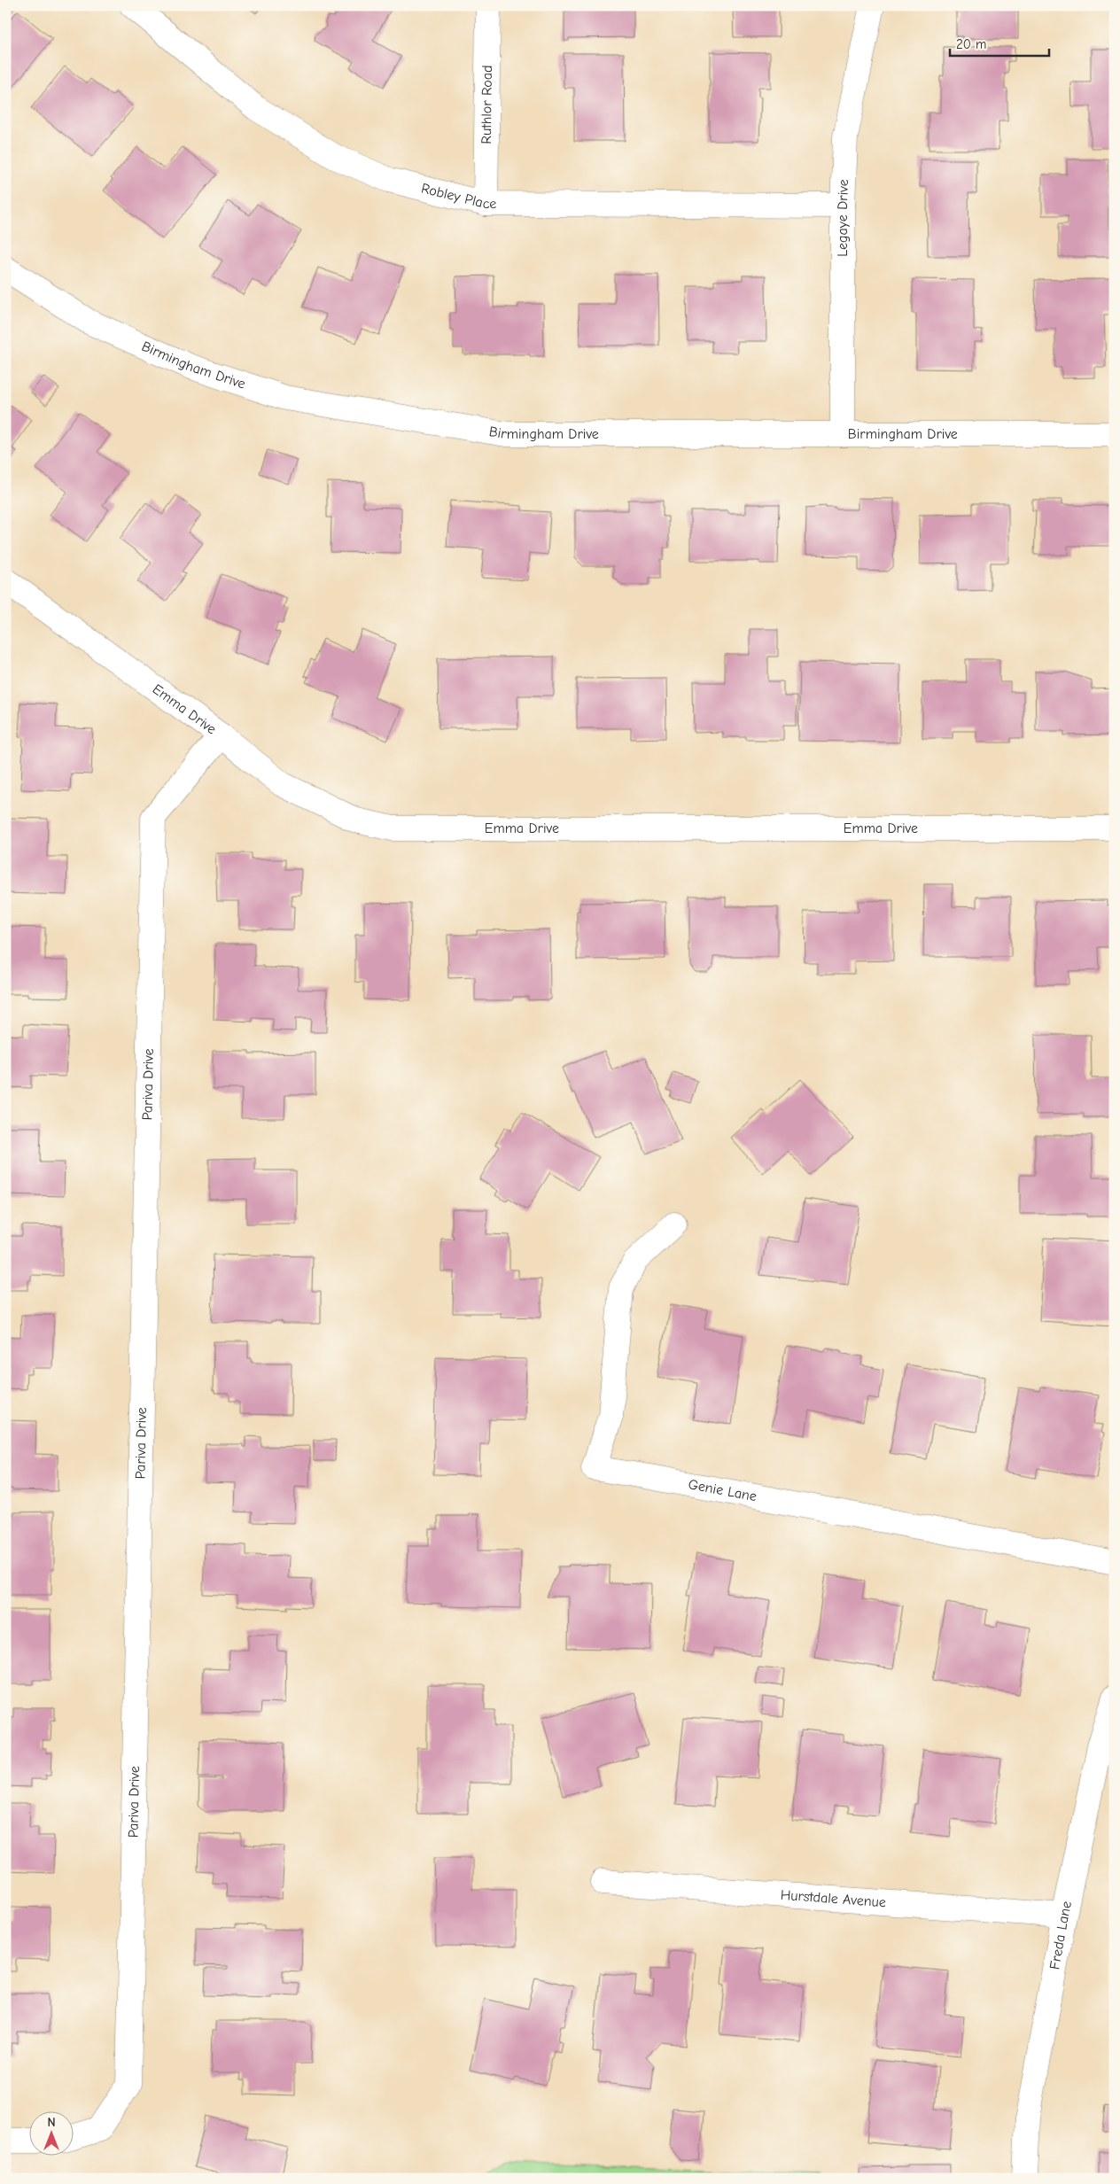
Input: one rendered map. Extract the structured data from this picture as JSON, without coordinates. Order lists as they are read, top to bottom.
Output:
{
  "streets": {
    "street": [
      "Ruthlor Road",
      "Robley Place",
      "Legaye Drive",
      "Birmingham Drive",
      "Emma Drive",
      "Pariva Drive",
      "Genie Lane",
      "Hurstdale Avenue",
      "Freda Lane"
    ]
  },
  "crossings": [
    ["Ruthlor Road", "Robley Place"],
    ["Robley Place", "Legaye Drive"],
    ["Legaye Drive", "Birmingham Drive"],
    ["Emma Drive", "Pariva Drive"],
    ["Hurstdale Avenue", "Freda Lane"]
  ],
  "scale_bar": "20 m",
  "north": "top"
}
